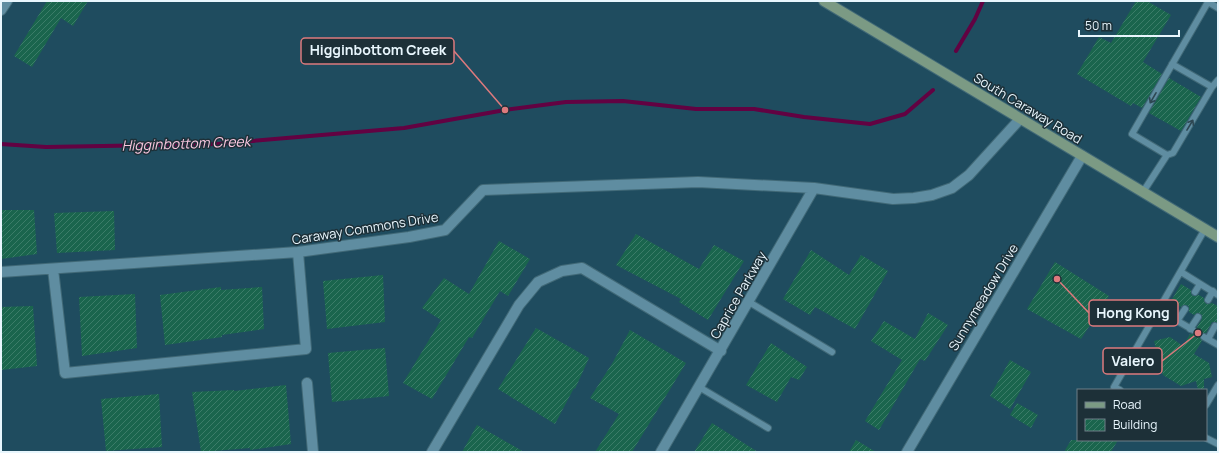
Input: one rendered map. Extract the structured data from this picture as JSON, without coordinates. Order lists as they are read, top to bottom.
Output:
{
  "streets": {
    "street": [
      "South Caraway Road",
      "Caraway Commons Drive",
      "Caprice Parkway",
      "Sunnymeadow Drive"
    ]
  },
  "crossings": [
    ["South Caraway Road", "Sunnymeadow Drive"],
    ["Caraway Commons Drive", "Caprice Parkway"]
  ],
  "water": ["Higginbottom Creek"],
  "places": ["Higginbottom Creek", "Hong Kong", "Valero"],
  "legend": ["Road", "Building"],
  "scale_bar": "50 m"
}
